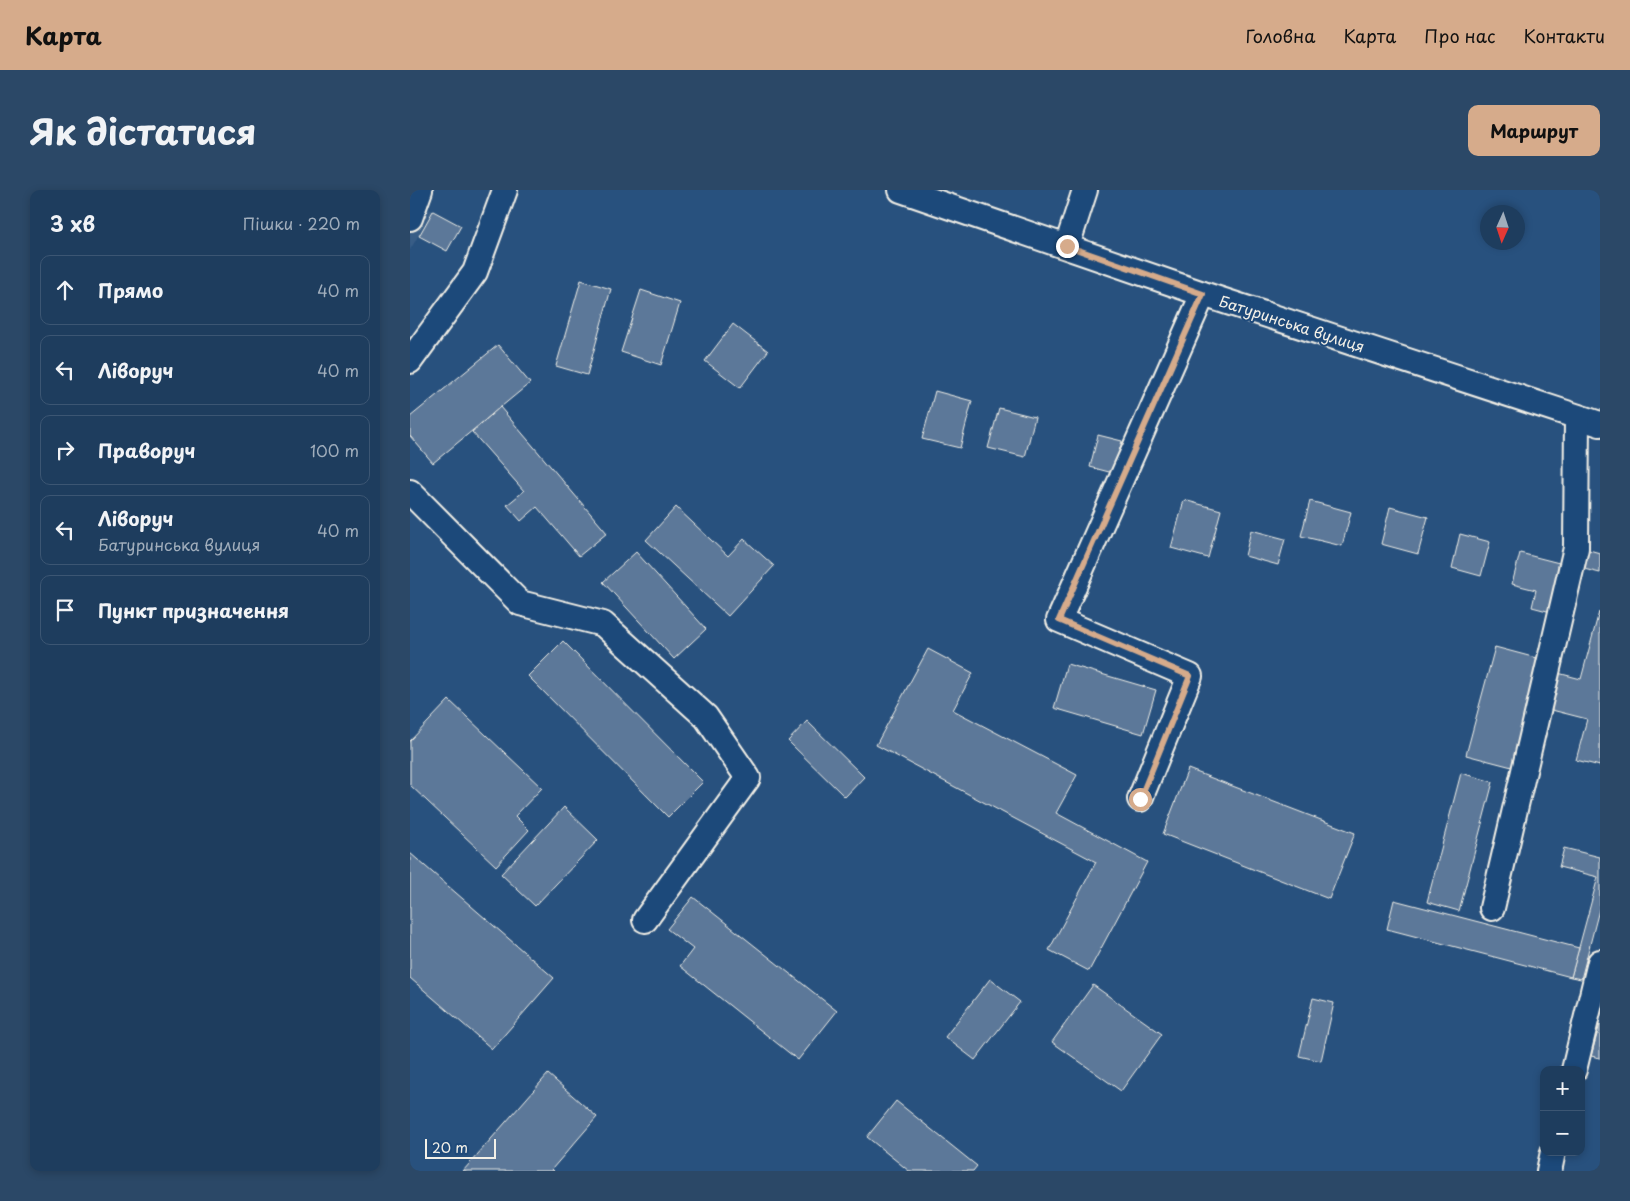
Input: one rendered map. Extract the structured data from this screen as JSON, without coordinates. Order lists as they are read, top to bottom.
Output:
{
  "streets": {
    "street": ["Батуринська вулиця"]
  },
  "scale_bar": "20 m",
  "north": "bottom",
  "page": {
    "header": "Карта",
    "nav": [
      "Головна",
      "Карта",
      "Про нас",
      "Контакти"
    ],
    "title": "Як дістатися",
    "buttons": "Маршрут",
    "heading": ["3 хв", "Пішки · 220 m"],
    "list": [
      ["Прямо", "40 m"],
      ["Ліворуч", "40 m"],
      ["Праворуч", "100 m"],
      ["Ліворуч", "Батуринська вулиця", "40 m"],
      "Пункт призначення"
    ],
    "map_buttons": ["+", "−"],
    "scale": "20 m"
  }
}
